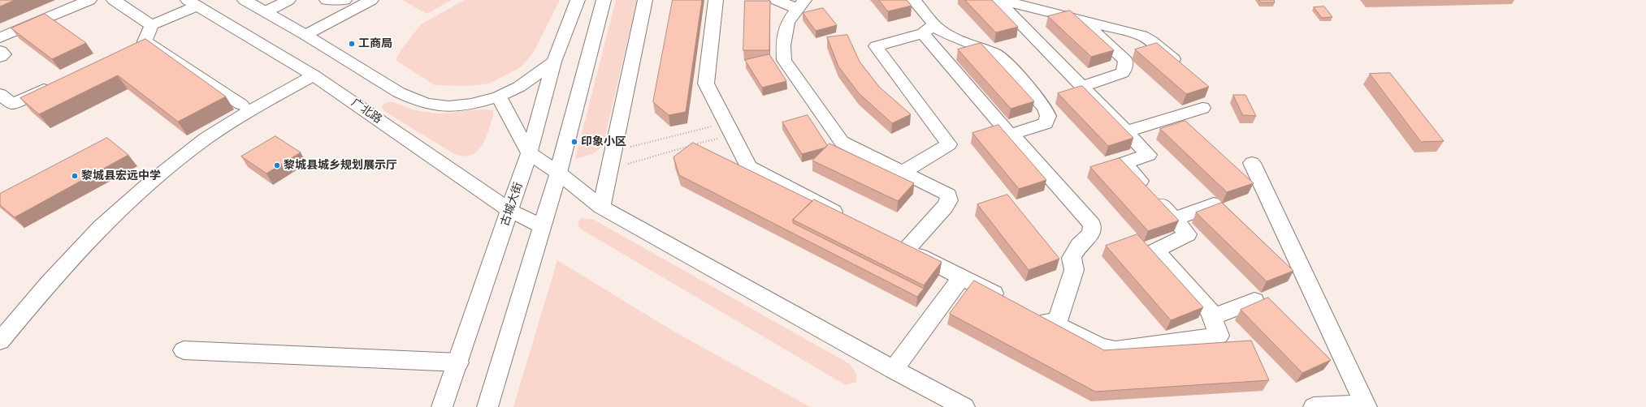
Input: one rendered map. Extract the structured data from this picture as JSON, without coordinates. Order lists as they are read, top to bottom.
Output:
{
  "streets": {
    "street": ["广北路", "古城大街"]
  },
  "crossings": [
    ["广北路", "古城大街"]
  ],
  "places": [
    "工商局",
    "印象小区",
    "黎城县城乡规划展示厅",
    "黎城县宏远中学"
  ]
}
